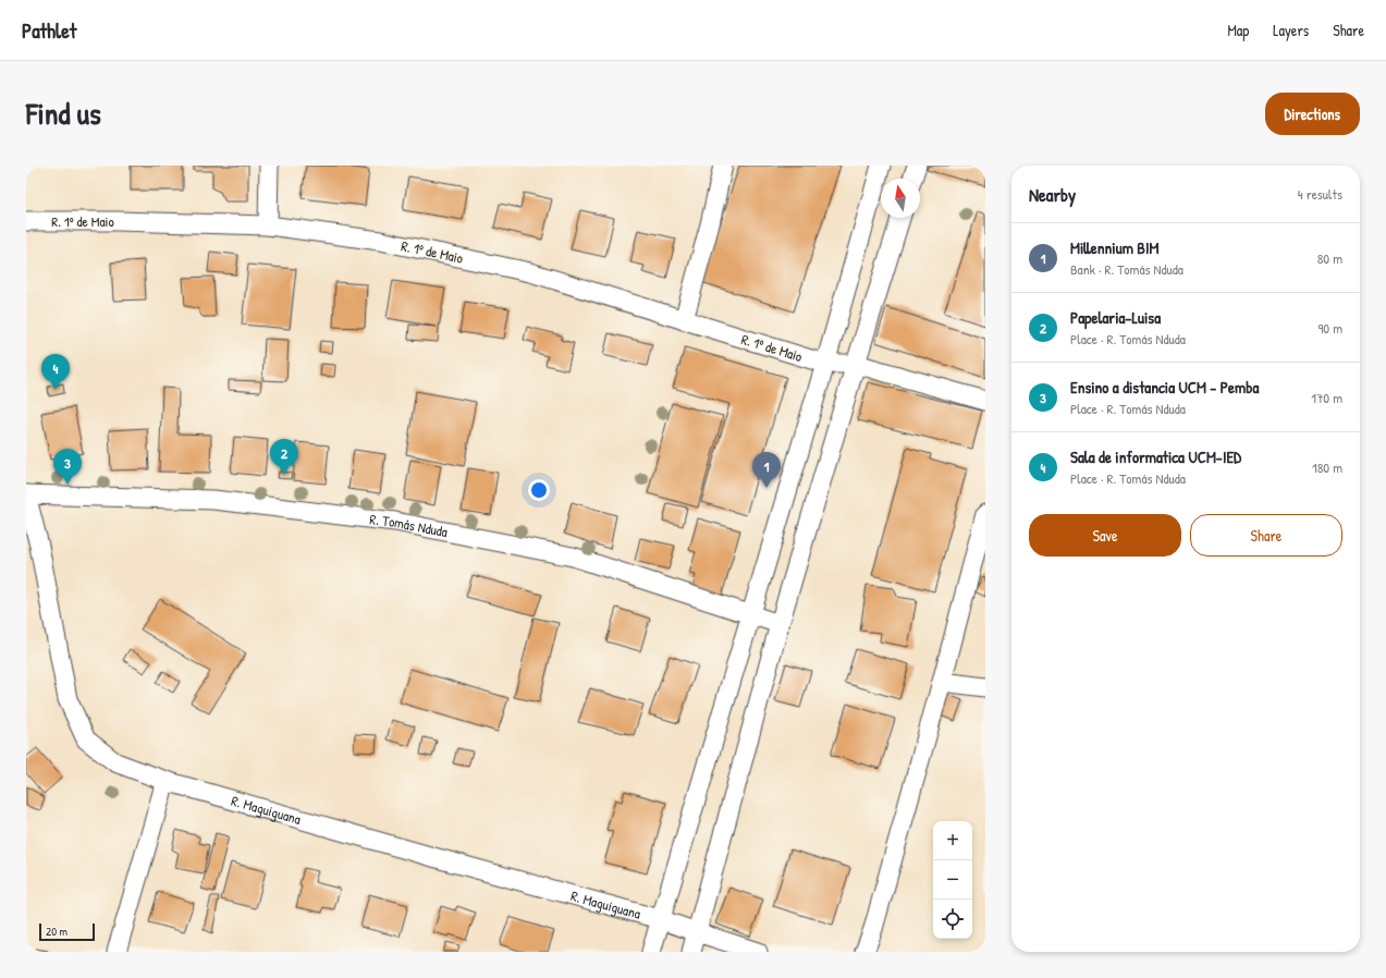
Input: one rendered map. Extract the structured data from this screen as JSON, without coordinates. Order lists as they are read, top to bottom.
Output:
{
  "streets": {
    "street": ["R. 1º de Maio", "R. Tomás Nduda", "R. Maguiguana"]
  },
  "crossings": [
    ["R. Tomás Nduda", "R. Maguiguana"]
  ],
  "scale_bar": "20 m",
  "north": "top",
  "page": {
    "header": "Pathlet",
    "nav": ["Map", "Layers", "Share"],
    "title": "Find us",
    "buttons": [
      "Directions",
      ["Save", "Share"]
    ],
    "heading": ["Nearby", "4 results"],
    "list": [
      {
        "mark": "1",
        "name": "Millennium BIM",
        "note": "Bank · R. Tomás Nduda",
        "value": "80 m"
      },
      {
        "mark": "2",
        "name": "Papelaria-Luisa",
        "note": "Place · R. Tomás Nduda",
        "value": "90 m"
      },
      {
        "mark": "3",
        "name": "Ensino a distancia UCM - Pemba",
        "note": "Place · R. Tomás Nduda",
        "value": "170 m"
      },
      {
        "mark": "4",
        "name": "Sala de informatica UCM-IED",
        "note": "Place · R. Tomás Nduda",
        "value": "180 m"
      }
    ],
    "pins": [
      "4",
      "2",
      "3",
      "1"
    ],
    "map_buttons": ["+", "−"],
    "scale": "20 m"
  }
}
